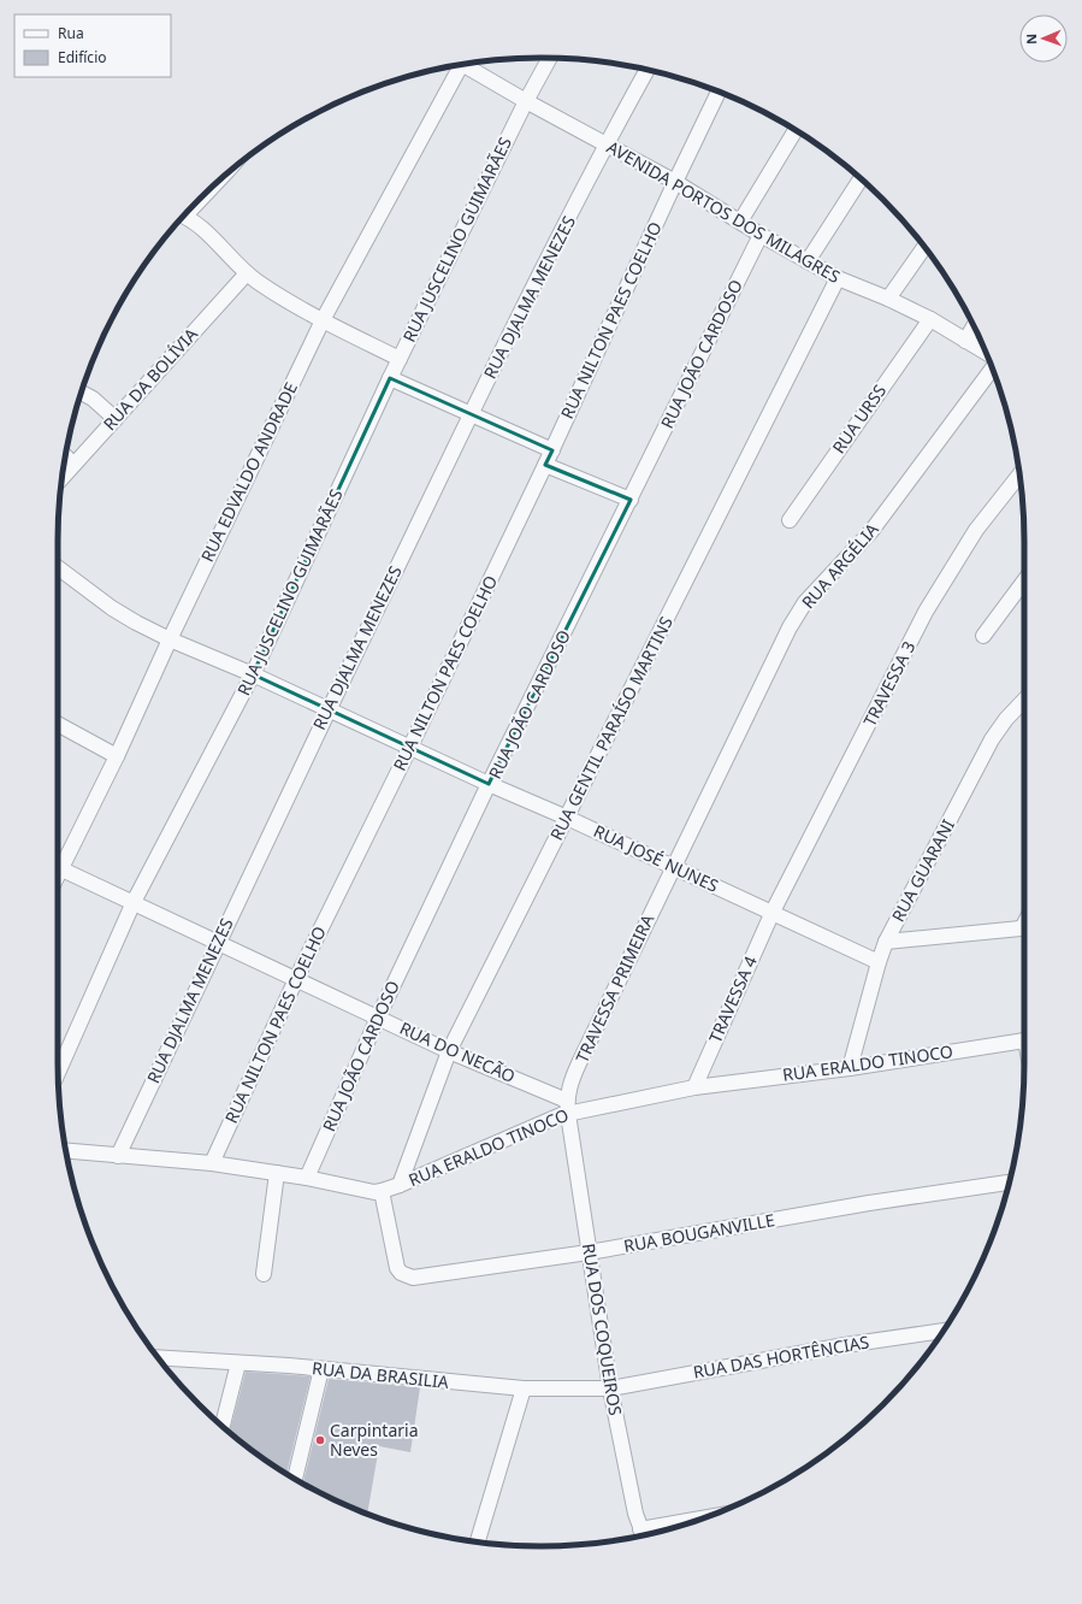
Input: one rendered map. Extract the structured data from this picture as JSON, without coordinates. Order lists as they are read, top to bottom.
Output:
{
  "streets": {
    "street": [
      "AVENIDA PORTOS DOS MILAGRES",
      "RUA JUSCELINO GUIMARÃES",
      "RUA DJALMA MENEZES",
      "RUA NILTON PAES COELHO",
      "RUA JOÃO CARDOSO",
      "RUA DA BOLÍVIA",
      "RUA URSS",
      "RUA EDVALDO ANDRADE",
      "RUA ARGÉLIA",
      "TRAVESSA 3",
      "RUA GENTIL PARAÍSO MARTINS",
      "RUA JOSÉ NUNES",
      "RUA GUARANI",
      "TRAVESSA PRIMEIRA",
      "TRAVESSA 4",
      "RUA DO NECÃO",
      "RUA ERALDO TINOCO",
      "RUA BOUGANVILLE",
      "RUA DOS COQUEIROS",
      "RUA DAS HORTÊNCIAS",
      "RUA DA BRASILIA"
    ]
  },
  "crossings": [
    ["AVENIDA PORTOS DOS MILAGRES", "RUA JUSCELINO GUIMARÃES"],
    ["AVENIDA PORTOS DOS MILAGRES", "RUA DJALMA MENEZES"],
    ["AVENIDA PORTOS DOS MILAGRES", "RUA NILTON PAES COELHO"],
    ["AVENIDA PORTOS DOS MILAGRES", "RUA JOÃO CARDOSO"],
    ["AVENIDA PORTOS DOS MILAGRES", "RUA URSS"],
    ["AVENIDA PORTOS DOS MILAGRES", "RUA GENTIL PARAÍSO MARTINS"],
    ["RUA JUSCELINO GUIMARÃES", "RUA JOSÉ NUNES"],
    ["RUA JUSCELINO GUIMARÃES", "RUA DO NECÃO"],
    ["RUA DJALMA MENEZES", "RUA JOSÉ NUNES"],
    ["RUA DJALMA MENEZES", "RUA DO NECÃO"],
    ["RUA DJALMA MENEZES", "RUA ERALDO TINOCO"],
    ["RUA NILTON PAES COELHO", "RUA JOSÉ NUNES"],
    ["RUA NILTON PAES COELHO", "RUA DO NECÃO"],
    ["RUA NILTON PAES COELHO", "RUA ERALDO TINOCO"],
    ["RUA JOÃO CARDOSO", "RUA JOSÉ NUNES"],
    ["RUA JOÃO CARDOSO", "RUA DO NECÃO"],
    ["RUA JOÃO CARDOSO", "RUA ERALDO TINOCO"],
    ["RUA EDVALDO ANDRADE", "RUA JOSÉ NUNES"],
    ["RUA ARGÉLIA", "RUA JOSÉ NUNES"],
    ["RUA ARGÉLIA", "TRAVESSA PRIMEIRA"],
    ["TRAVESSA 3", "RUA JOSÉ NUNES"],
    ["TRAVESSA 3", "TRAVESSA 4"],
    ["RUA GENTIL PARAÍSO MARTINS", "RUA JOSÉ NUNES"],
    ["RUA GENTIL PARAÍSO MARTINS", "RUA DO NECÃO"],
    ["RUA GENTIL PARAÍSO MARTINS", "RUA ERALDO TINOCO"],
    ["RUA JOSÉ NUNES", "RUA GUARANI"],
    ["RUA JOSÉ NUNES", "TRAVESSA PRIMEIRA"],
    ["RUA JOSÉ NUNES", "TRAVESSA 4"],
    ["RUA GUARANI", "RUA ERALDO TINOCO"],
    ["TRAVESSA PRIMEIRA", "RUA DO NECÃO"],
    ["TRAVESSA PRIMEIRA", "RUA ERALDO TINOCO"],
    ["TRAVESSA PRIMEIRA", "RUA DOS COQUEIROS"],
    ["TRAVESSA 4", "RUA ERALDO TINOCO"],
    ["RUA DO NECÃO", "RUA ERALDO TINOCO"],
    ["RUA DO NECÃO", "RUA DOS COQUEIROS"],
    ["RUA ERALDO TINOCO", "RUA BOUGANVILLE"],
    ["RUA ERALDO TINOCO", "RUA DOS COQUEIROS"],
    ["RUA BOUGANVILLE", "RUA DOS COQUEIROS"],
    ["RUA DOS COQUEIROS", "RUA DAS HORTÊNCIAS"],
    ["RUA DOS COQUEIROS", "RUA DA BRASILIA"],
    ["RUA DAS HORTÊNCIAS", "RUA DA BRASILIA"]
  ],
  "places": ["Carpintaria Neves"],
  "legend": ["Rua", "Edifício"],
  "north": "left"
}
